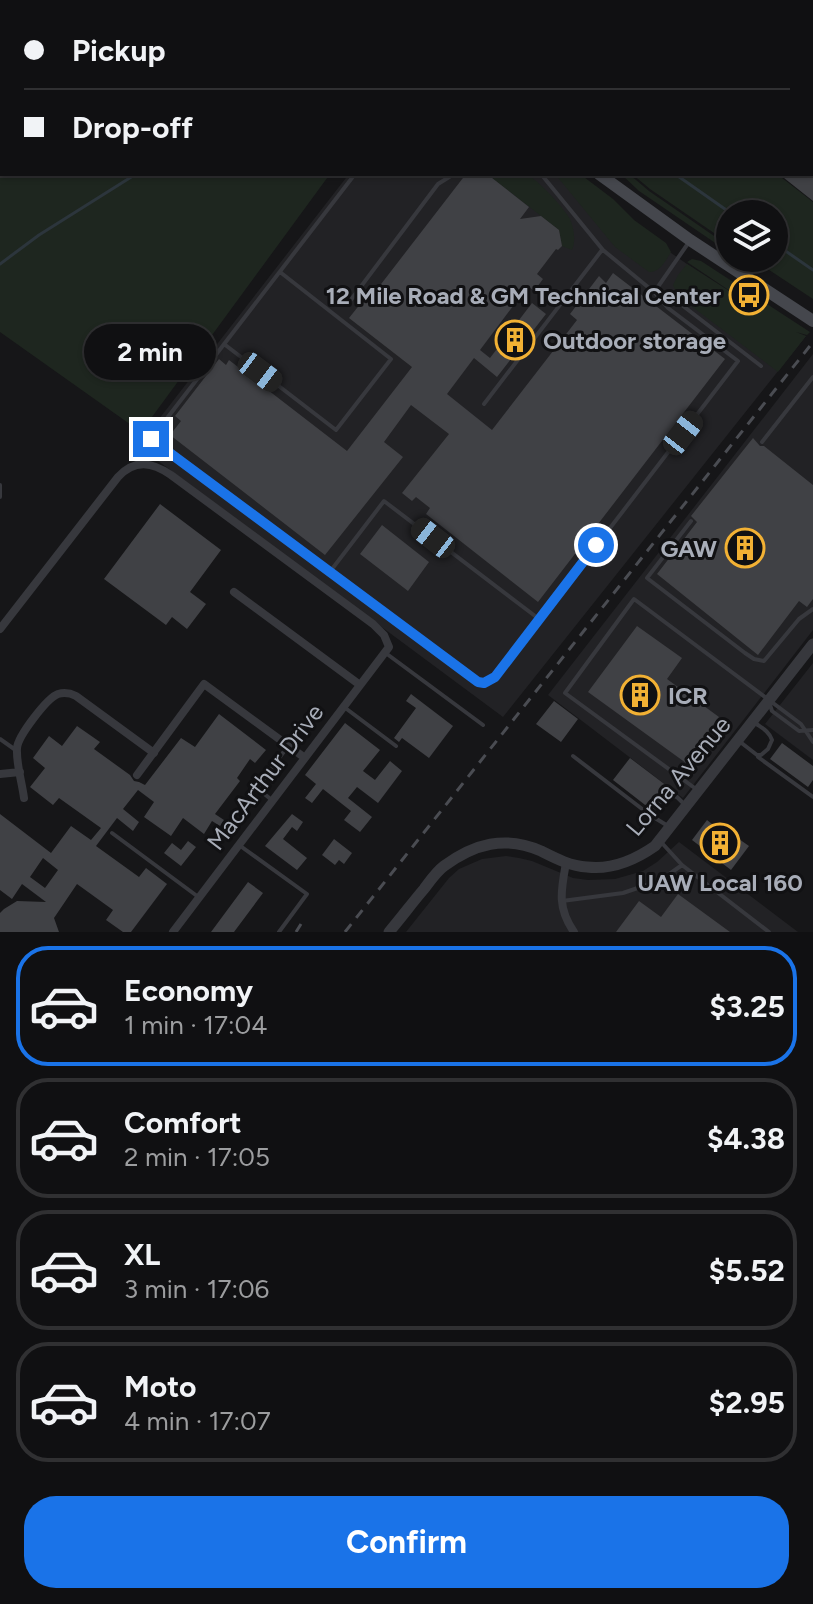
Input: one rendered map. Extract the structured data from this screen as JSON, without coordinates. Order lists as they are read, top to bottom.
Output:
{
  "streets": {
    "street": ["Lorna Avenue", "MacArthur Drive"]
  },
  "places": {
    "bus stop": ["12 Mile Road & GM Technical Center"],
    "building": [
      "Outdoor storage",
      "GAW",
      "ICR",
      "UAW Local 160"
    ]
  },
  "page": {
    "banner": ["Pickup", "Drop-off"],
    "bubble": "2 min",
    "list": [
      {
        "name": "Economy",
        "note": "1 min · 17:04",
        "value": "$3.25"
      },
      {
        "name": "Comfort",
        "note": "2 min · 17:05",
        "value": "$4.38"
      },
      {
        "name": "XL",
        "note": "3 min · 17:06",
        "value": "$5.52"
      },
      {
        "name": "Moto",
        "note": "4 min · 17:07",
        "value": "$2.95"
      }
    ],
    "buttons": "Confirm"
  }
}
